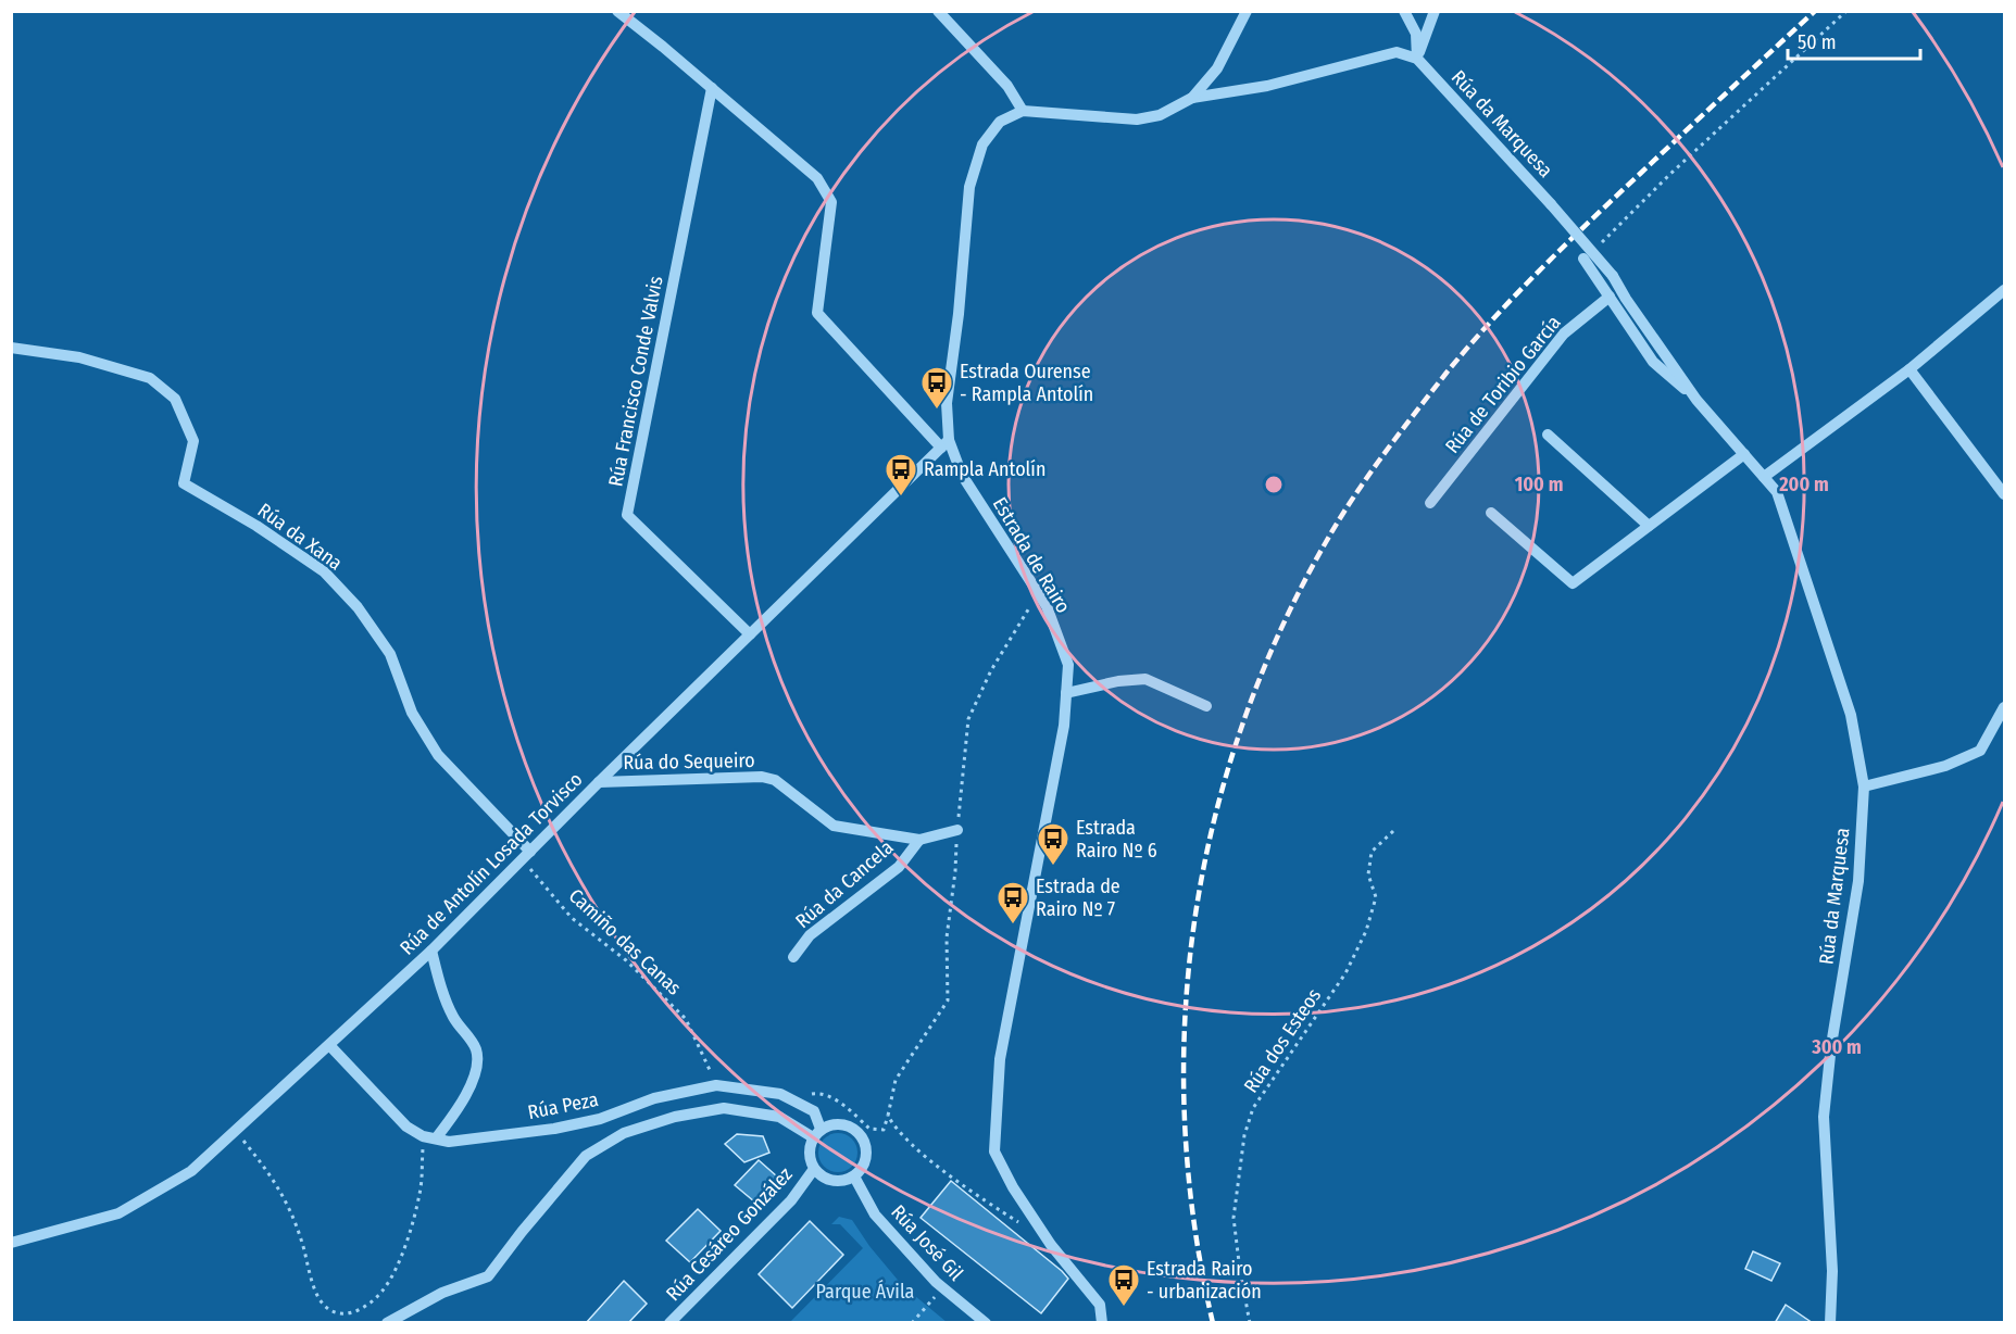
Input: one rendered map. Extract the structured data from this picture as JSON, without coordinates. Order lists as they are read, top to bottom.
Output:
{
  "streets": {
    "street": [
      "Rúa da Marquesa",
      "Rúa Francisco Conde Valvis",
      "Rúa de Toribio García",
      "Rúa da Xana",
      "Estrada de Rairo",
      "Rúa do Sequeiro",
      "Rúa de Antolín Losada Torvisco",
      "Rúa da Cancela",
      "Rúa Peza",
      "Rúa Cesáreo González",
      "Rúa José Gil"
    ],
    "path": ["Camiño das Canas", "Rúa dos Esteos"]
  },
  "crossings": [
    ["Rúa da Marquesa", "Rúa de Toribio García"],
    ["Rúa Francisco Conde Valvis", "Rúa de Antolín Losada Torvisco"],
    ["Rúa da Xana", "Rúa de Antolín Losada Torvisco"],
    ["Rúa da Xana", "Camiño das Canas"],
    ["Estrada de Rairo", "Rúa de Antolín Losada Torvisco"],
    ["Rúa do Sequeiro", "Rúa de Antolín Losada Torvisco"],
    ["Rúa do Sequeiro", "Rúa da Cancela"],
    ["Rúa de Antolín Losada Torvisco", "Camiño das Canas"],
    ["Rúa de Antolín Losada Torvisco", "Rúa Peza"],
    ["Camiño das Canas", "Rúa Peza"],
    ["Rúa Peza", "Rúa Cesáreo González"],
    ["Rúa Peza", "Rúa José Gil"],
    ["Rúa Cesáreo González", "Rúa José Gil"]
  ],
  "parks": ["Parque Ávila"],
  "places": {
    "bus stop": [
      "Estrada Ourense - Rampla Antolín",
      "Rampla Antolín",
      "Estrada Rairo Nº 6",
      "Estrada de Rairo Nº 7",
      "Estrada Rairo - urbanización"
    ]
  },
  "scale_bar": "50 m",
  "rings": ["100 m", "200 m", "300 m"]
}
